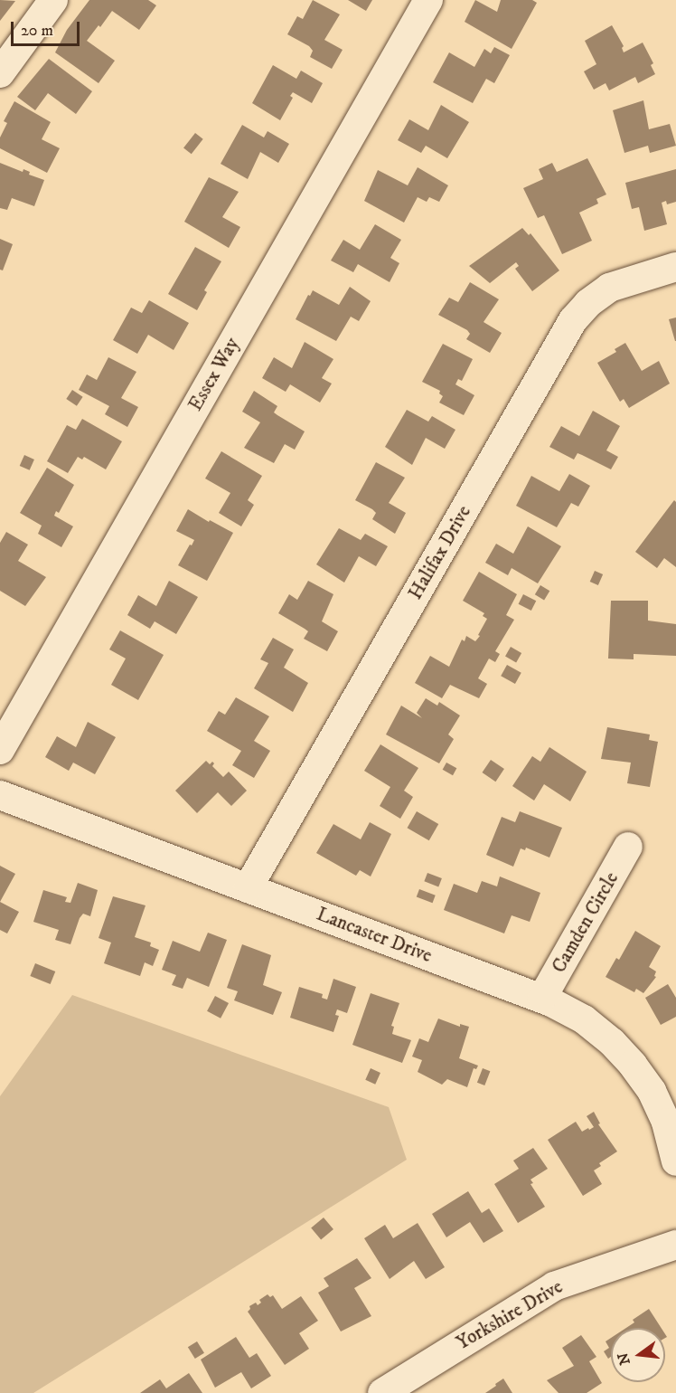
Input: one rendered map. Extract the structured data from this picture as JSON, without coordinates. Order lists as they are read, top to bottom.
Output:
{
  "streets": {
    "street": [
      "Essex Way",
      "Halifax Drive",
      "Camden Circle",
      "Lancaster Drive",
      "Yorkshire Drive"
    ]
  },
  "crossings": [
    ["Halifax Drive", "Lancaster Drive"],
    ["Camden Circle", "Lancaster Drive"]
  ],
  "scale_bar": "20 m",
  "north": "left"
}
